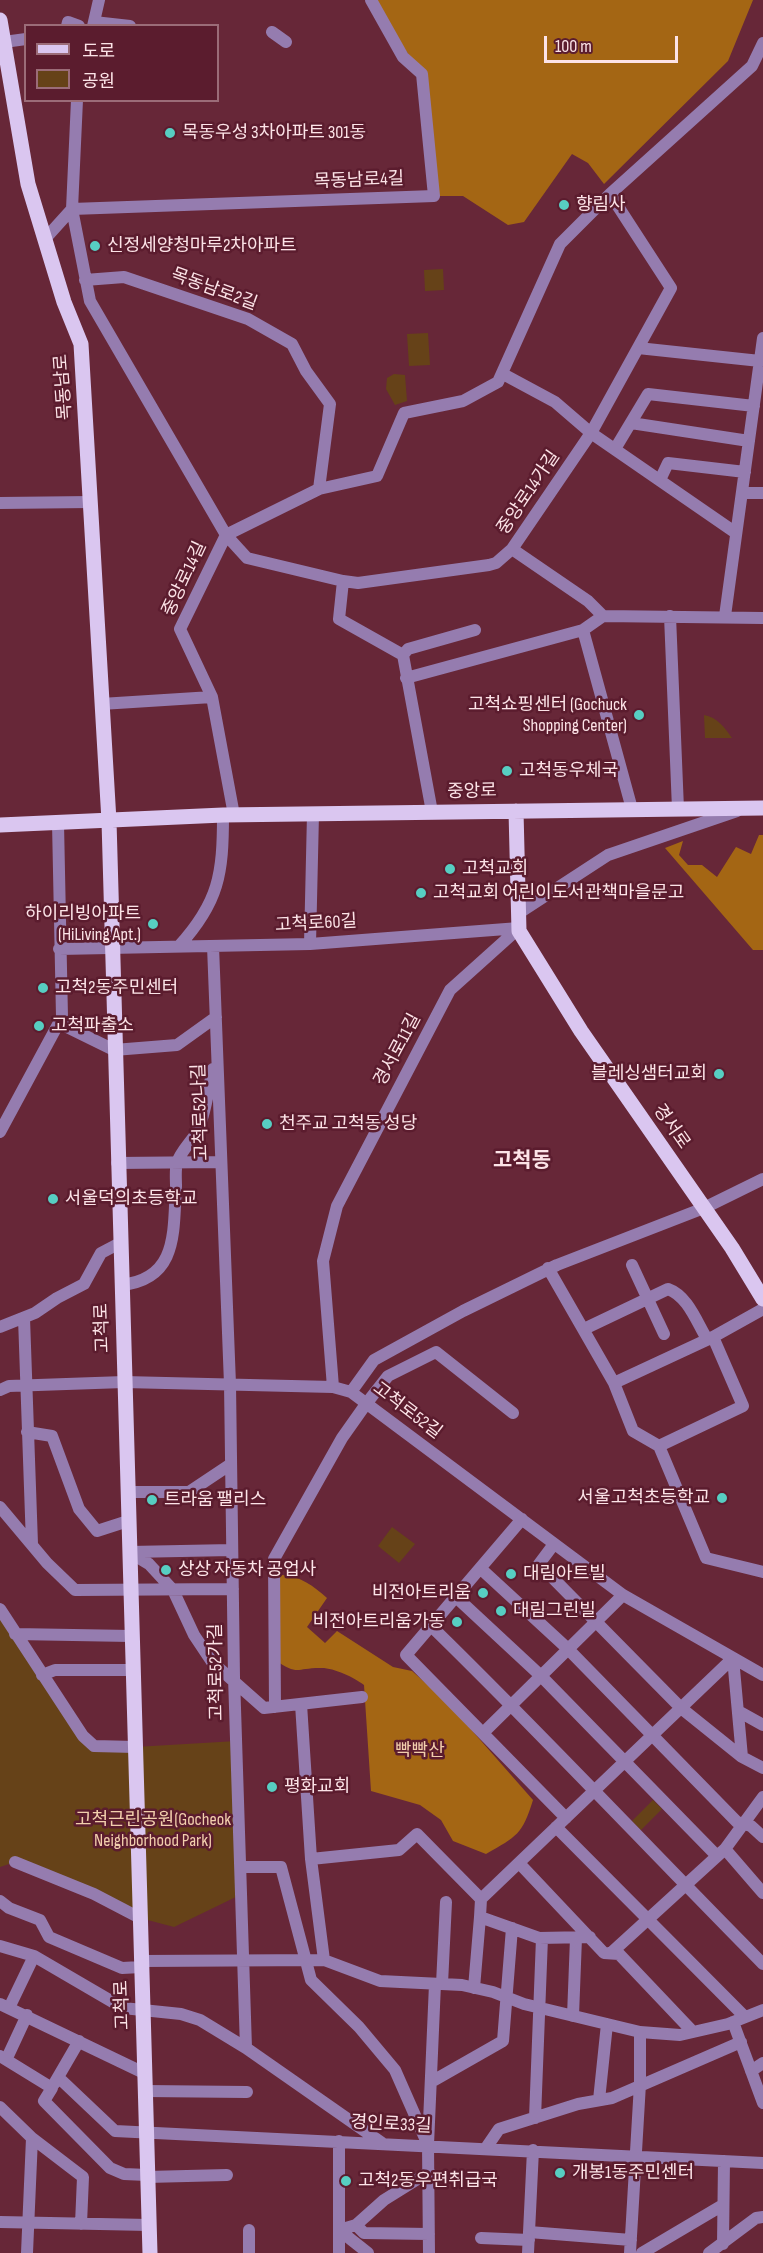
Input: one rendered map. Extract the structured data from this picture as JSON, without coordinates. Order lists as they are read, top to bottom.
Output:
{
  "streets": {
    "main road": [
      "목동남로",
      "중앙로",
      "경서로",
      "고척로"
    ],
    "street": [
      "목동남로4길",
      "목동남로2길",
      "중앙로14가길",
      "중앙로14길",
      "고척로60길",
      "경서로11길",
      "고척로52나길",
      "고척로52길",
      "고척로52가길",
      "경인로33길"
    ]
  },
  "crossings": [
    ["목동남로2길", "중앙로14길"],
    ["목동남로", "중앙로"],
    ["목동남로", "고척로"],
    ["중앙로14가길", "중앙로14길"],
    ["중앙로14길", "중앙로"],
    ["중앙로14길", "고척로60길"],
    ["중앙로", "고척로"],
    ["고척로60길", "경서로11길"],
    ["고척로60길", "고척로52나길"],
    ["고척로60길", "경서로"],
    ["고척로60길", "고척로"],
    ["경서로11길", "경서로"],
    ["경서로11길", "고척로52길"],
    ["고척로52나길", "고척로52길"],
    ["고척로52나길", "고척로52가길"],
    ["고척로", "고척로52길"],
    ["고척로", "경인로33길"],
    ["고척로52길", "고척로52가길"]
  ],
  "districts": ["고척동"],
  "parks": ["빡빡산", "고척근린공원(Gocheok Neighborhood Park)"],
  "places": [
    "목동우성 3차아파트 301동",
    "향림사",
    "신정세양청마루2차아파트",
    "고척쇼핑센터 (Gochuck Shopping Center)",
    "고척동우체국",
    "고척교회",
    "고척교회 어린이도서관책마을문고",
    "하이리빙아파트 (HiLiving Apt.)",
    "고척2동주민센터",
    "고척파출소",
    "블레싱샘터교회",
    "천주교 고척동 성당",
    "서울덕의초등학교",
    "서울고척초등학교",
    "트라움 팰리스",
    "상상 자동차 공업사",
    "대림아트빌",
    "비전아트리움",
    "대림그린빌",
    "비전아트리움가동",
    "평화교회",
    "개봉1동주민센터",
    "고척2동우편취급국"
  ],
  "legend": ["도로", "공원"],
  "scale_bar": "100 m"
}
